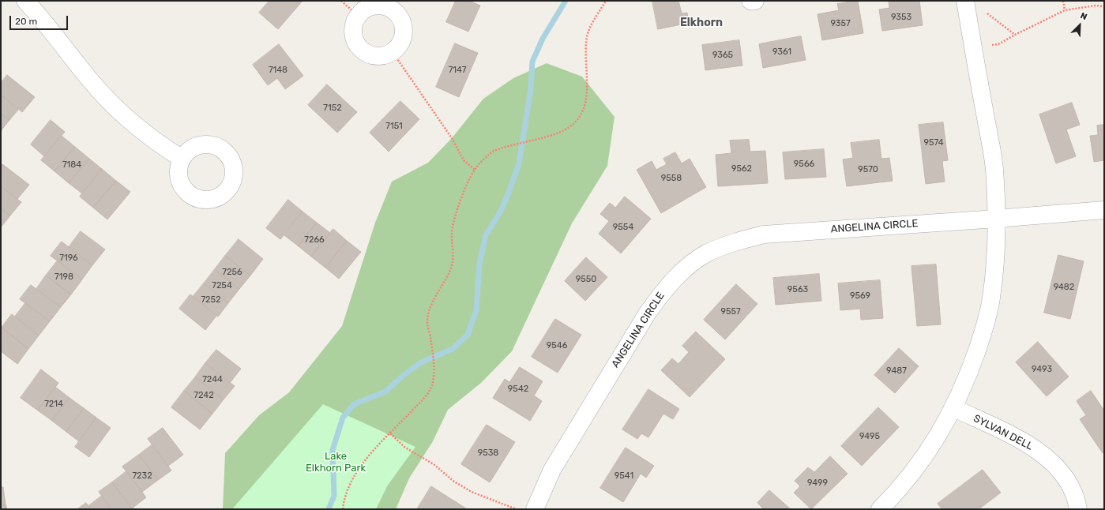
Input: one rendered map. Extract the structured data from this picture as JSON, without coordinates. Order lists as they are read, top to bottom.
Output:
{
  "streets": {
    "street": ["ANGELINA CIRCLE", "SYLVAN DELL"]
  },
  "districts": ["Elkhorn"],
  "parks": ["Lake Elkhorn Park"],
  "house_numbers": [
    "9353",
    "9357",
    "9361",
    "9365",
    "7148",
    "7147",
    "7152",
    "7151",
    "9574",
    "9566",
    "7184",
    "9562",
    "9570",
    "9558",
    "9554",
    "7266",
    "7196",
    "7256",
    "7198",
    "9550",
    "7254",
    "9482",
    "9563",
    "9569",
    "7252",
    "9557",
    "9546",
    "9493",
    "9487",
    "7244",
    "9542",
    "7242",
    "7214",
    "9495",
    "9538",
    "7232",
    "9541",
    "9499"
  ],
  "scale_bar": "20 m",
  "north": "top right"
}
